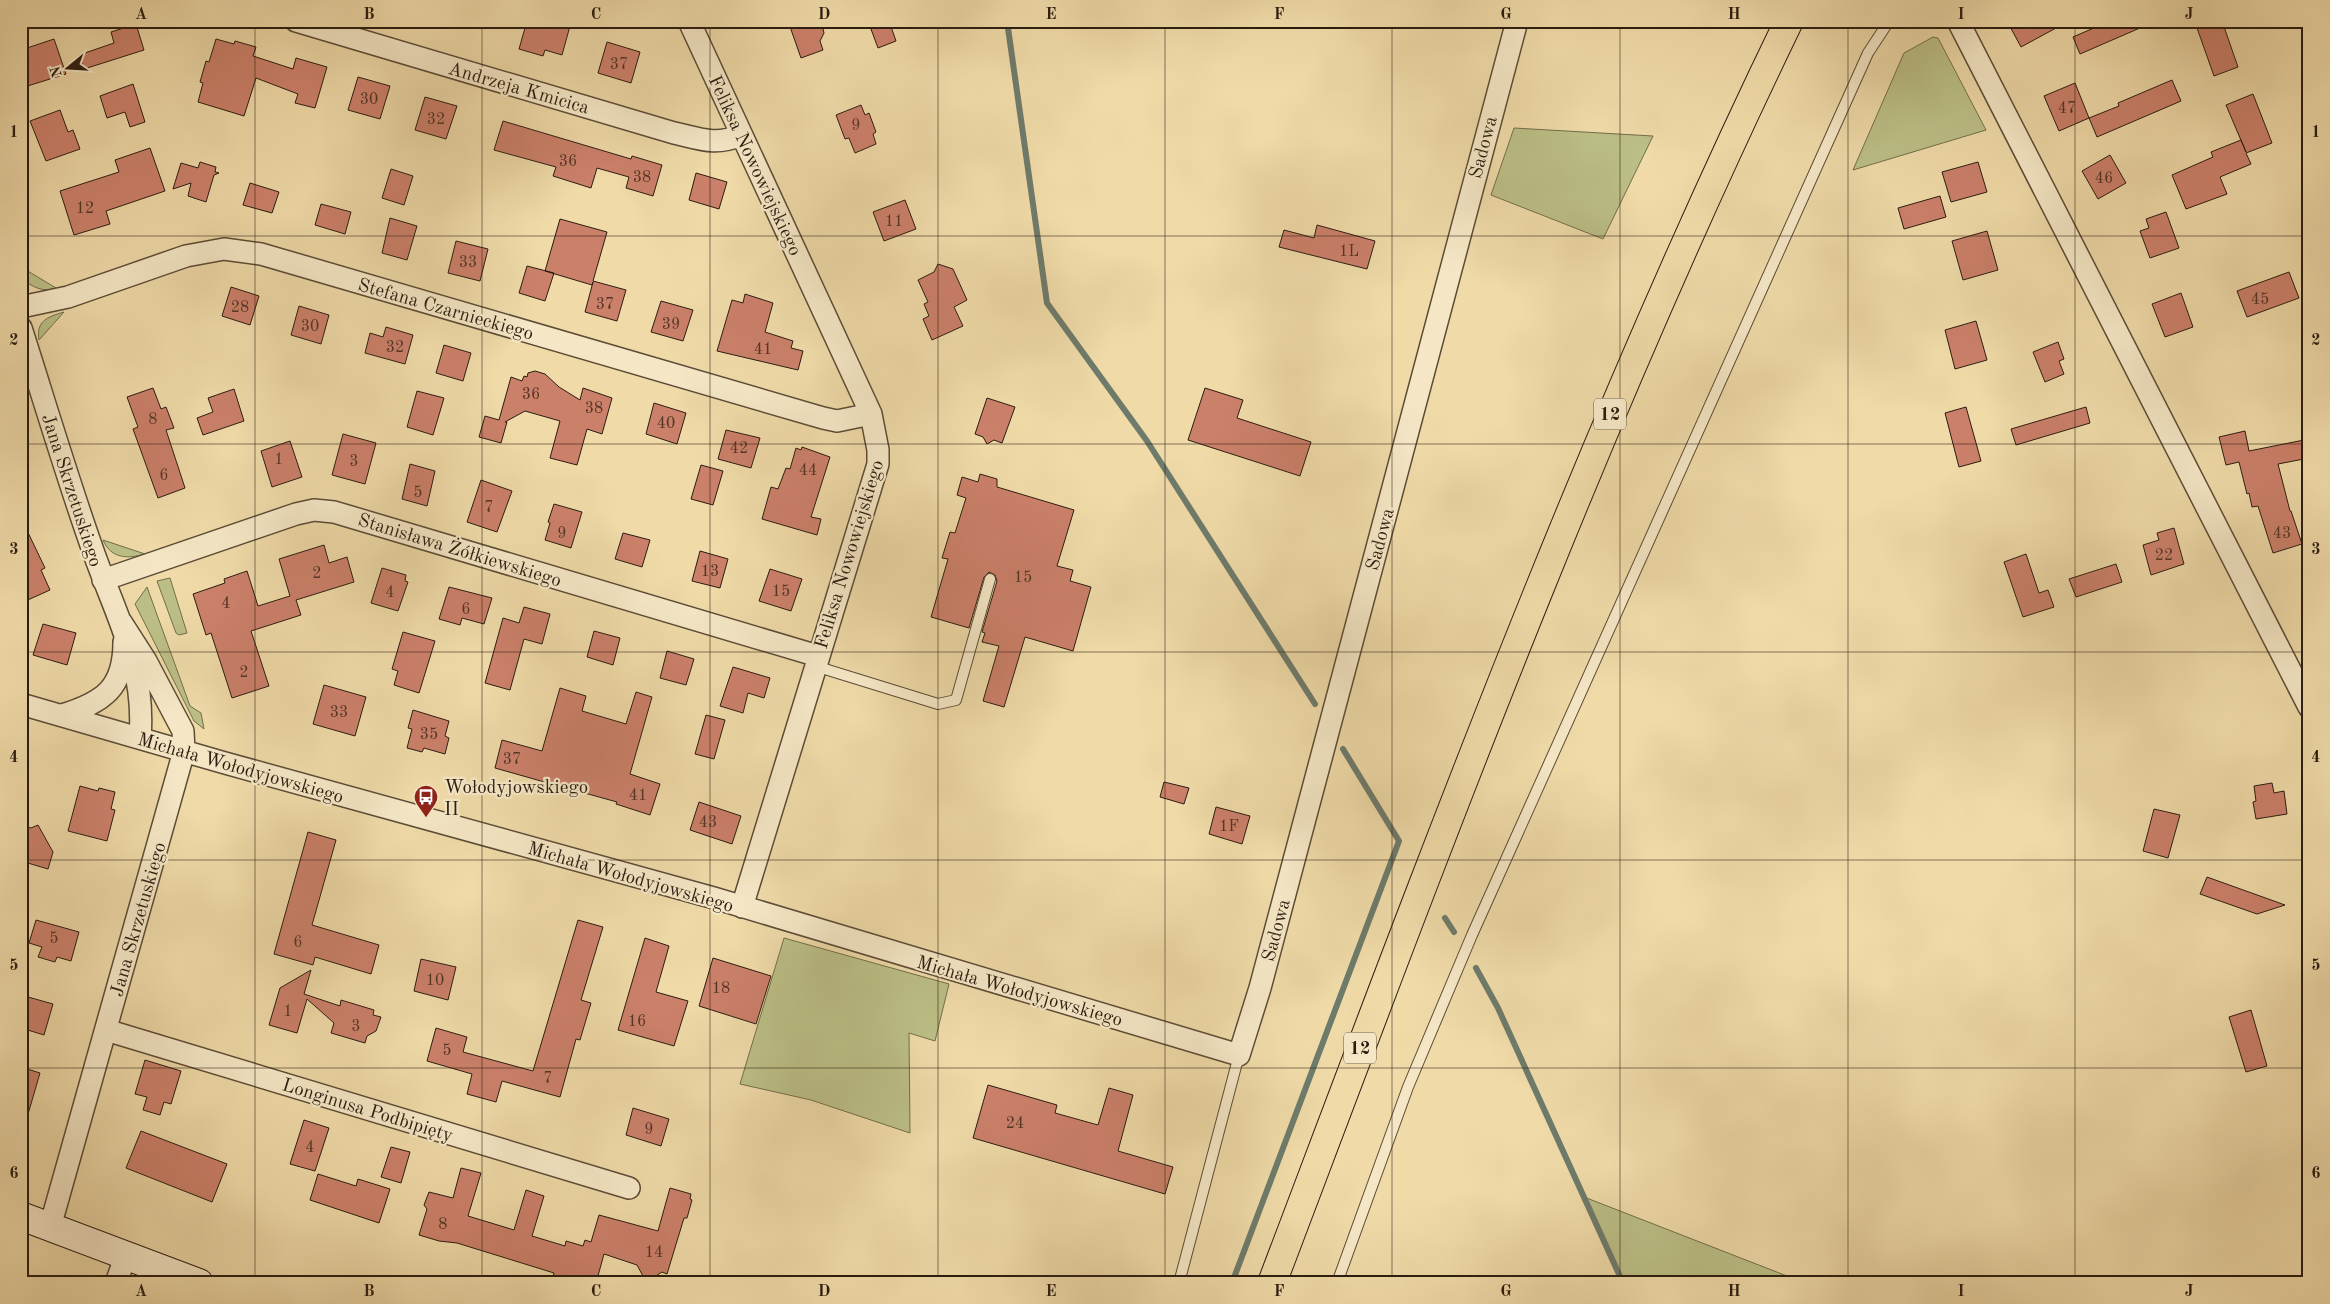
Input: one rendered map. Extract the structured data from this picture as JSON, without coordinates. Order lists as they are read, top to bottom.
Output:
{
  "streets": {
    "highway": ["12"],
    "street": [
      "Andrzeja Kmicica",
      "Sadowa",
      "Feliksa Nowowiejskiego",
      "Stefana Czarnieckiego",
      "Jana Skrzetuskiego",
      "Stanisława Żółkiewskiego",
      "Michała Wołodyjowskiego",
      "Longinusa Podbipięty"
    ]
  },
  "crossings": [
    ["Andrzeja Kmicica", "Feliksa Nowowiejskiego"],
    ["Sadowa", "Michała Wołodyjowskiego"],
    ["Feliksa Nowowiejskiego", "Stefana Czarnieckiego"],
    ["Feliksa Nowowiejskiego", "Stanisława Żółkiewskiego"],
    ["Feliksa Nowowiejskiego", "Michała Wołodyjowskiego"],
    ["Jana Skrzetuskiego", "Stanisława Żółkiewskiego"],
    ["Jana Skrzetuskiego", "Michała Wołodyjowskiego"],
    ["Jana Skrzetuskiego", "Longinusa Podbipięty"]
  ],
  "places": {
    "bus stop": ["Wołodyjowskiego II"]
  },
  "house_numbers": [
    "37",
    "30",
    "47",
    "32",
    "9",
    "36",
    "38",
    "46",
    "12",
    "11",
    "1L",
    "33",
    "45",
    "37",
    "28",
    "39",
    "30",
    "32",
    "41",
    "36",
    "38",
    "8",
    "40",
    "42",
    "1",
    "3",
    "44",
    "6",
    "5",
    "7",
    "9",
    "43",
    "22",
    "13",
    "2",
    "15",
    "15",
    "4",
    "4",
    "6",
    "2",
    "33",
    "35",
    "37",
    "41",
    "43",
    "1F",
    "5",
    "6",
    "10",
    "18",
    "1",
    "16",
    "3",
    "5",
    "7",
    "24",
    "9",
    "4",
    "8",
    "14"
  ],
  "north": "left",
  "grid": {
    "columns": [
      "A",
      "B",
      "C",
      "D",
      "E",
      "F",
      "G",
      "H",
      "I",
      "J"
    ],
    "rows": [
      "1",
      "2",
      "3",
      "4",
      "5",
      "6"
    ]
  }
}
